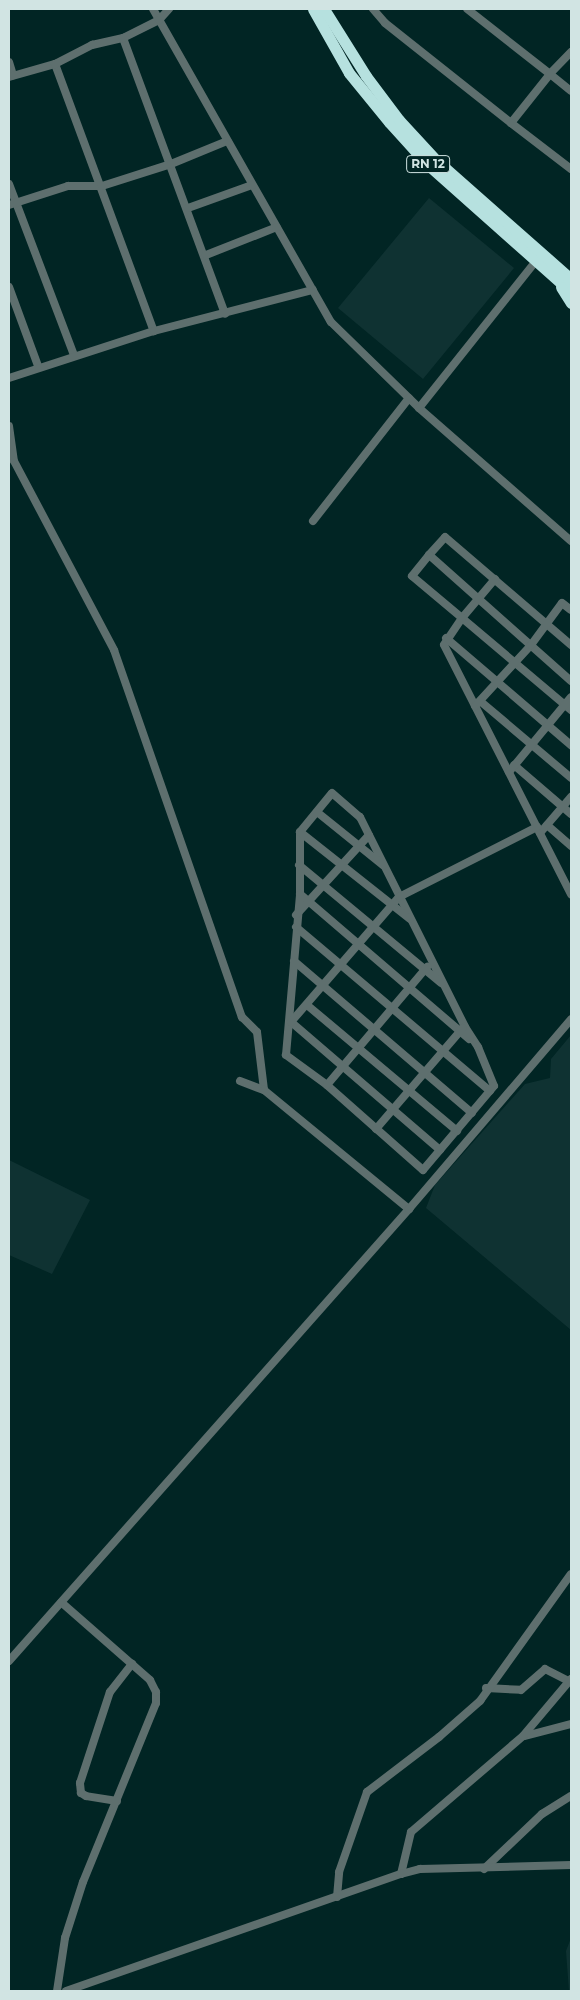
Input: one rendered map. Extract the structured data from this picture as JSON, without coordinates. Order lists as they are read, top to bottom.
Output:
{
  "streets": {
    "highway": ["RN 12"]
  }
}
